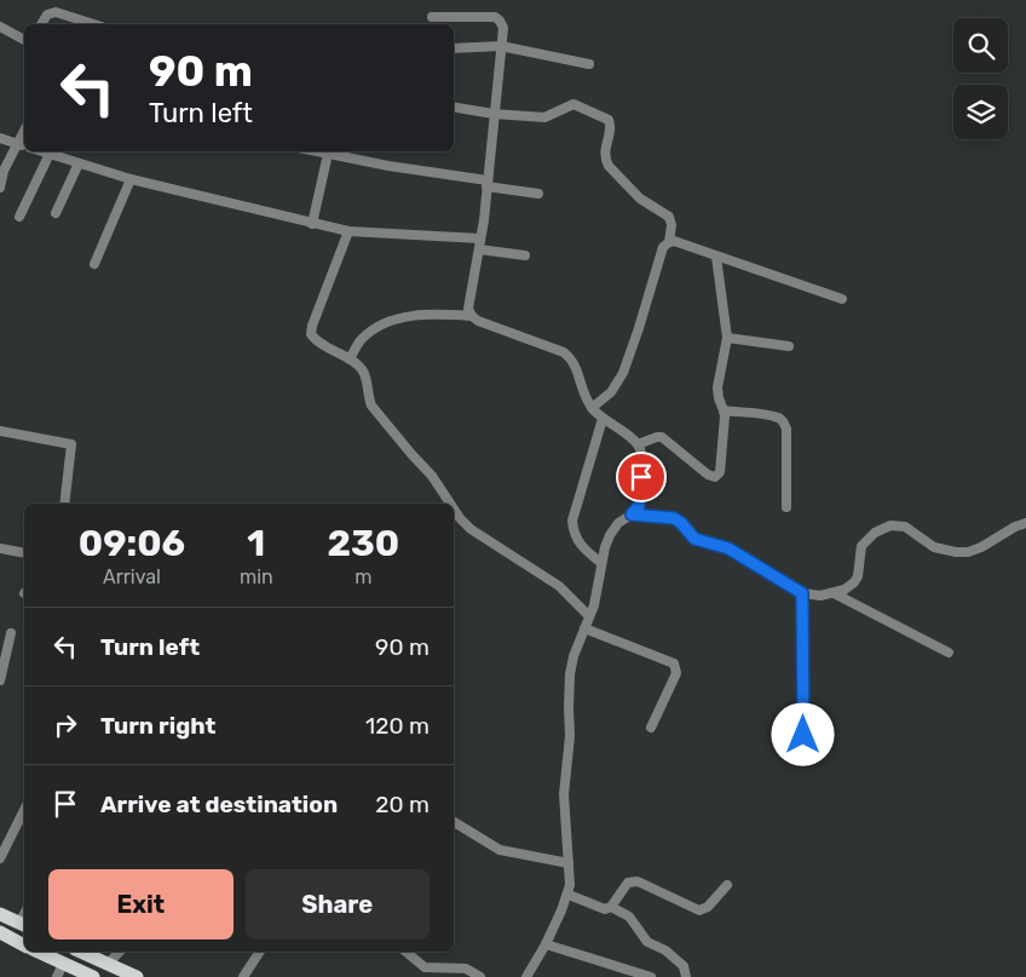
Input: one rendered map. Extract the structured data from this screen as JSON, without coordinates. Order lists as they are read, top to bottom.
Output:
{
  "page": {
    "turn": ["90 m", "Turn left"],
    "eta": [
      "09:06",
      "Arrival",
      "1",
      "min",
      "230",
      "m"
    ],
    "list": [
      {
        "name": "Turn left",
        "value": "90 m"
      },
      {
        "name": "Turn right",
        "value": "120 m"
      },
      {
        "name": "Arrive at destination",
        "value": "20 m"
      }
    ],
    "buttons": ["Exit", "Share"]
  }
}
